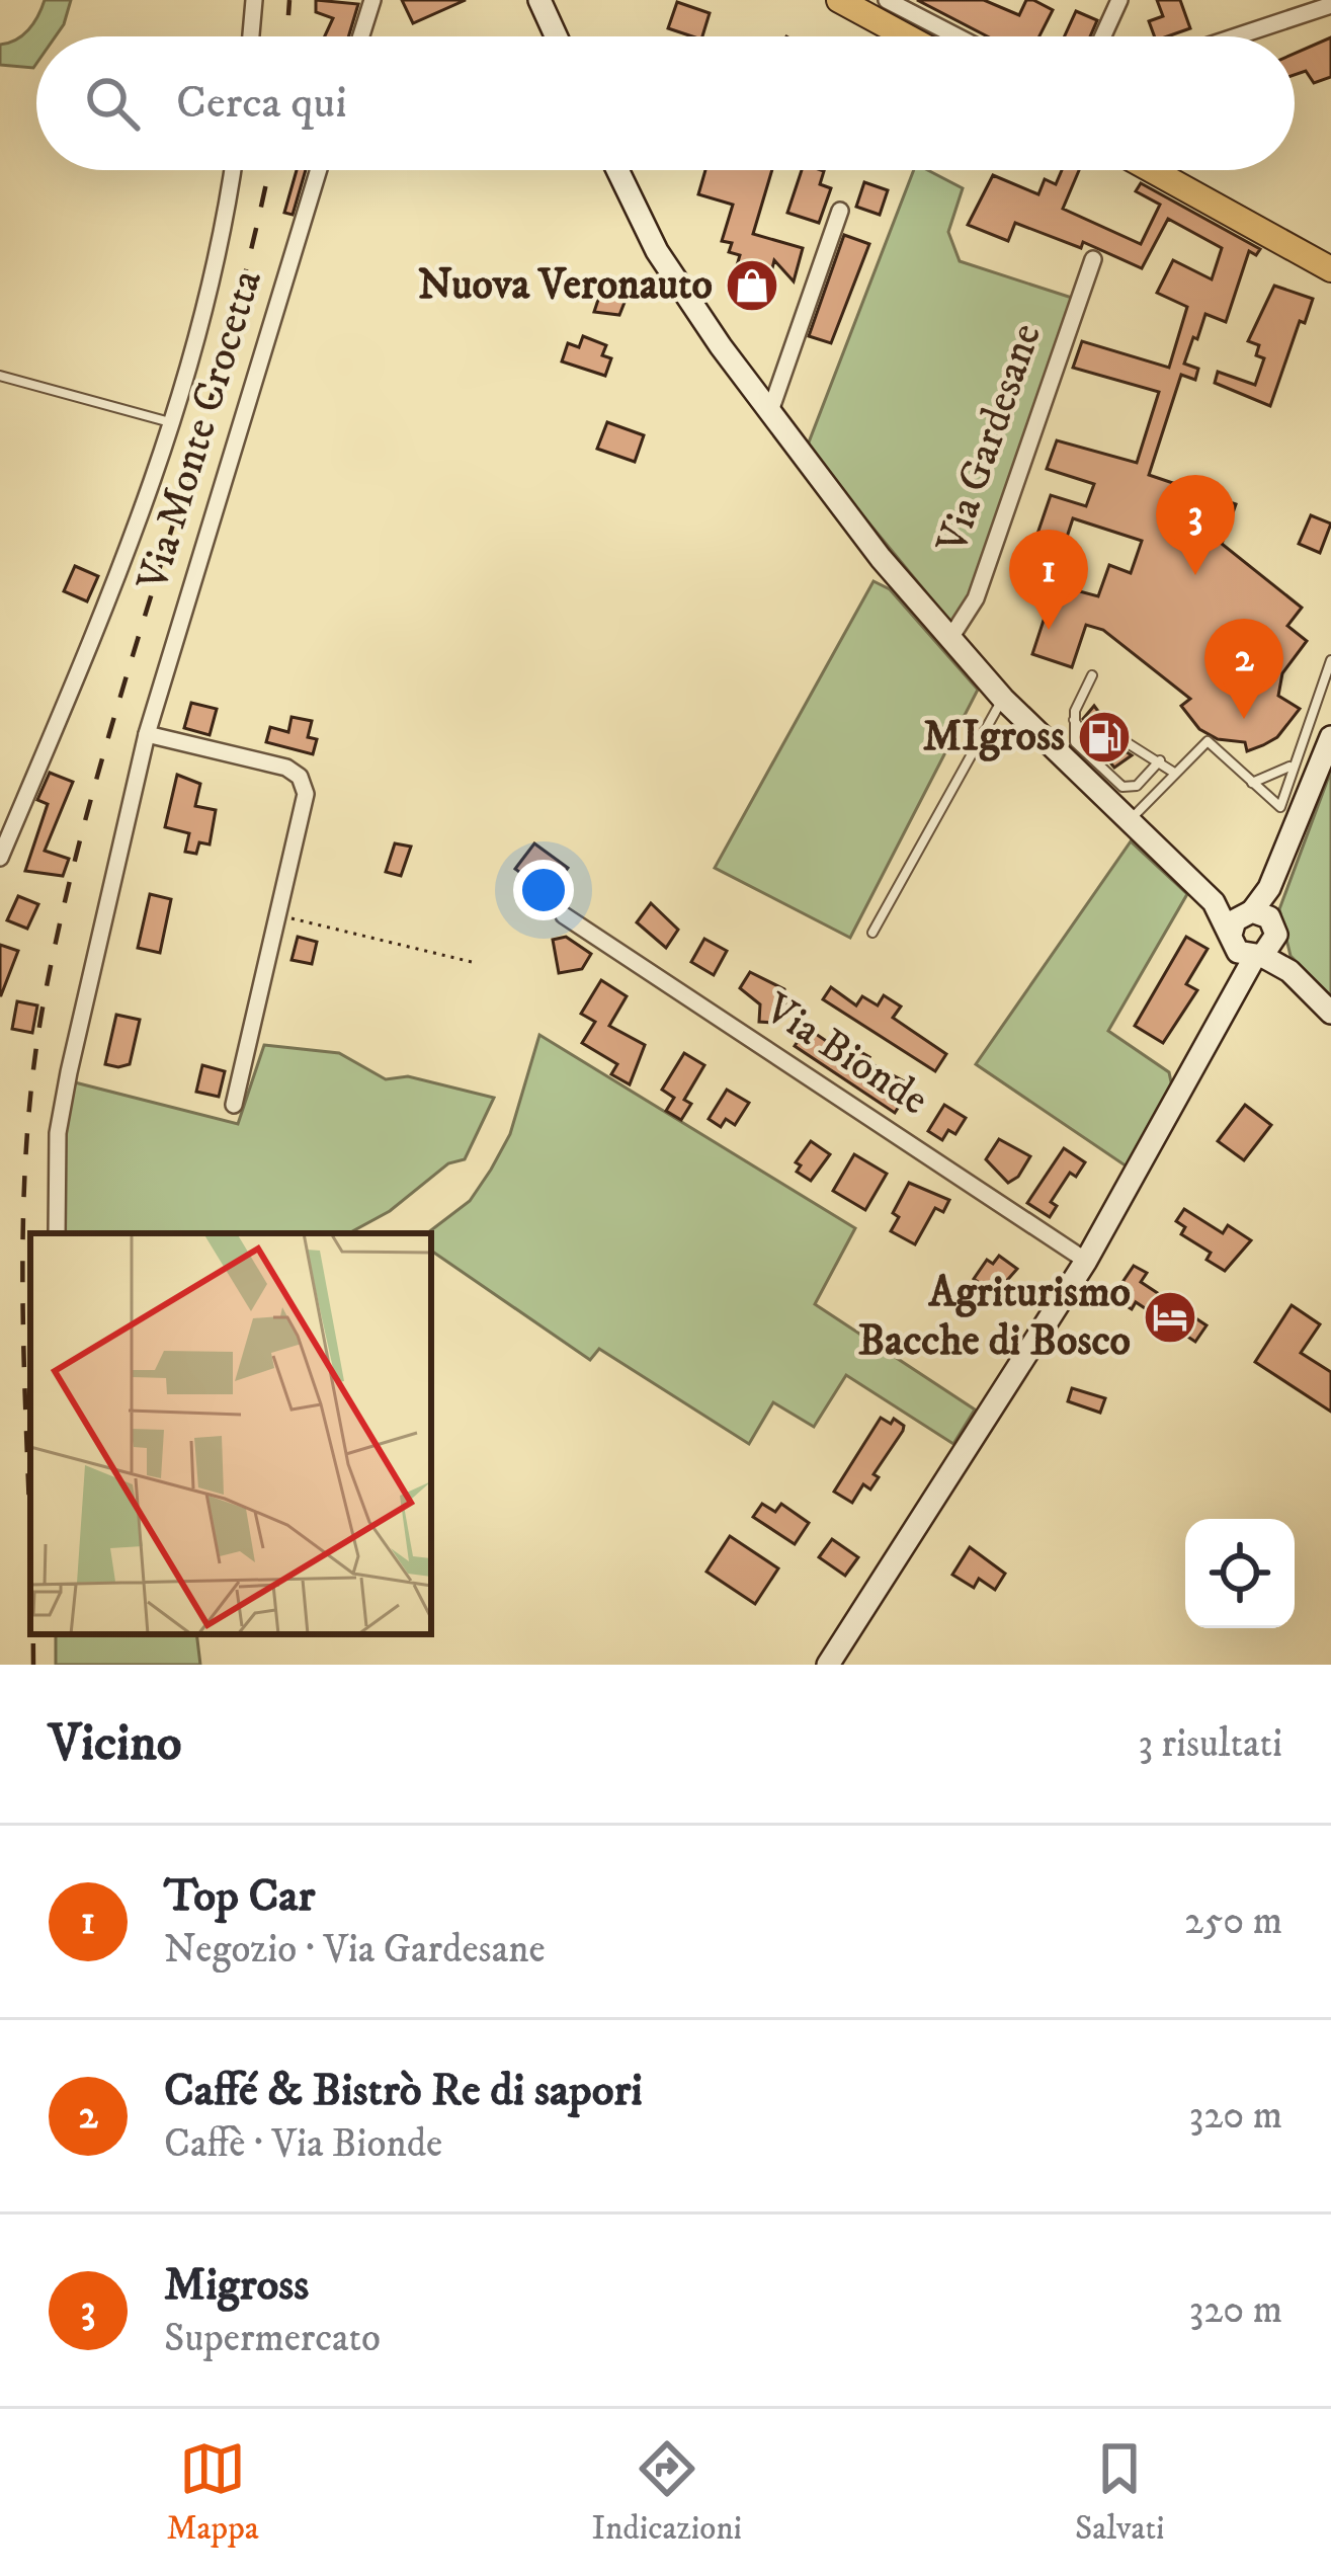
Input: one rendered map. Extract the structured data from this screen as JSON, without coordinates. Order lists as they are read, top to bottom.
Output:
{
  "streets": {
    "main road": ["Via Gardesane"],
    "street": ["Via Monte Crocetta", "Via Bionde"]
  },
  "places": {
    "shop": ["Nuova Veronauto"],
    "fuel station": ["MIgross"],
    "hotel": ["Agriturismo Bacche di Bosco"]
  },
  "page": {
    "search": "Cerca qui",
    "pins": ["3", "1", "2"],
    "heading": ["Vicino", "3 risultati"],
    "list": [
      {
        "mark": "1",
        "name": "Top Car",
        "note": "Negozio · Via Gardesane",
        "value": "250 m"
      },
      {
        "mark": "2",
        "name": "Caffé & Bistrò Re di sapori",
        "note": "Caffè · Via Bionde",
        "value": "320 m"
      },
      {
        "mark": "3",
        "name": "Migross",
        "note": "Supermercato",
        "value": "320 m"
      }
    ],
    "nav": ["Mappa", "Indicazioni", "Salvati"]
  }
}
